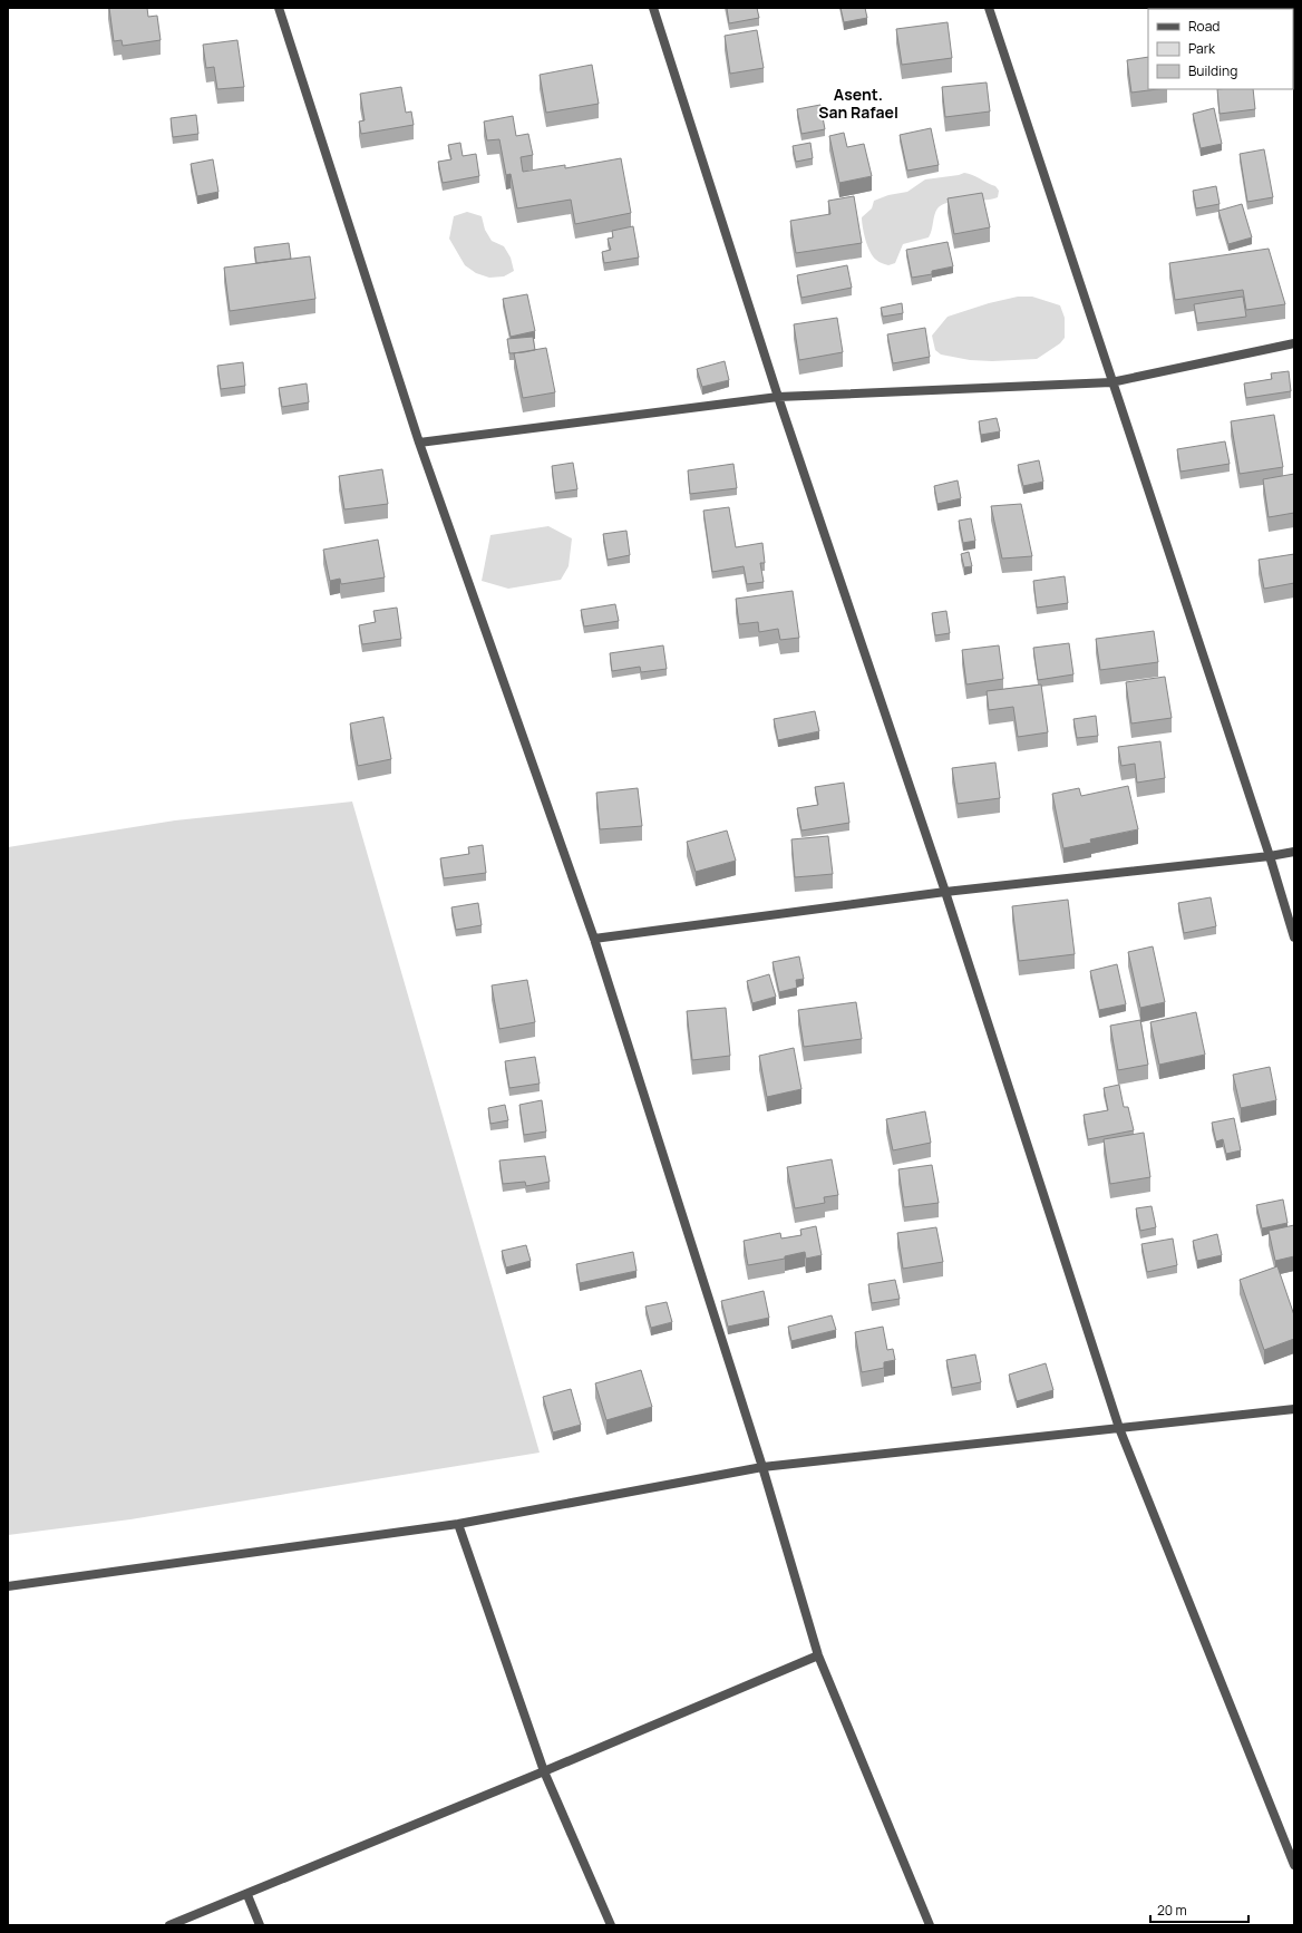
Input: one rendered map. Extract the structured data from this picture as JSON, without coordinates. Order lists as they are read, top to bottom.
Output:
{
  "districts": ["Asent. San Rafael"],
  "legend": ["Road", "Park", "Building"],
  "scale_bar": "20 m"
}
